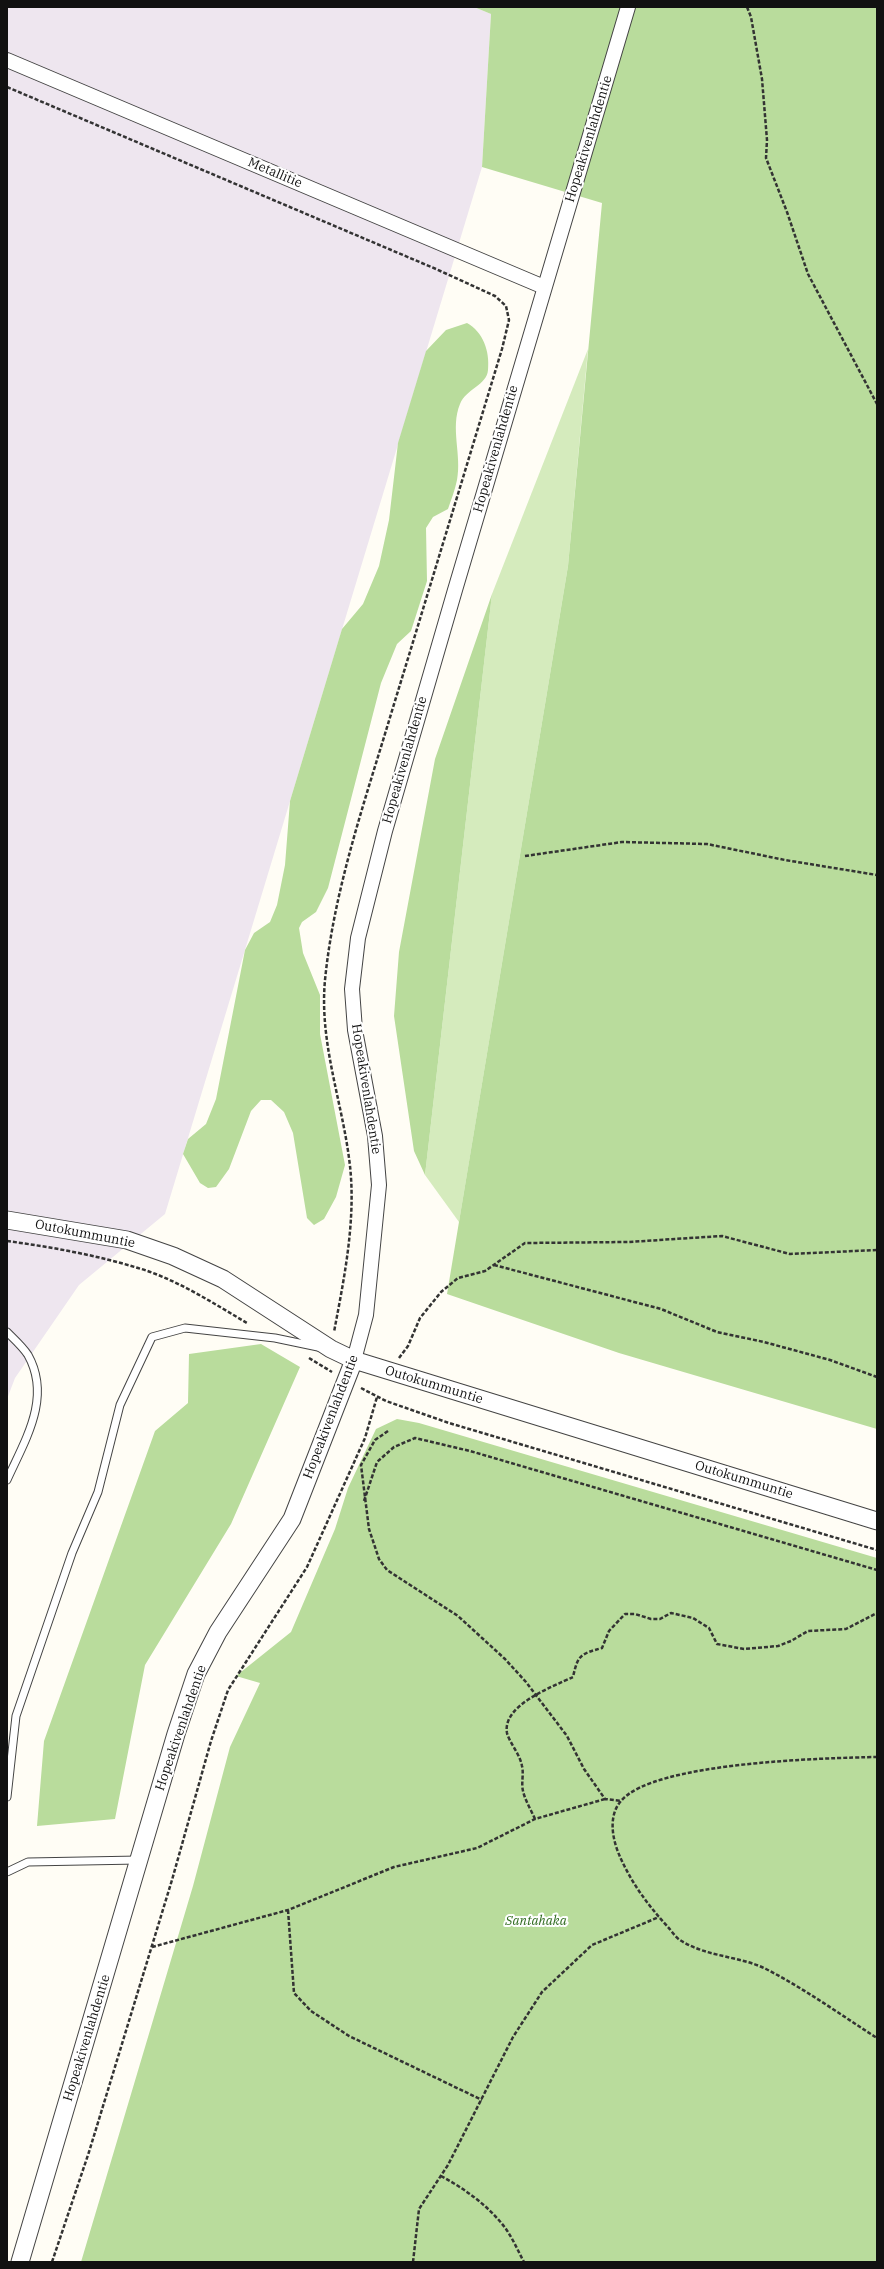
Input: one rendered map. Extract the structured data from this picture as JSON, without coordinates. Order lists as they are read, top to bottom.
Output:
{
  "streets": {
    "street": ["Hopeakivenlahdentie", "Metallitie", "Outokummuntie"]
  },
  "crossings": [
    ["Hopeakivenlahdentie", "Metallitie"],
    ["Hopeakivenlahdentie", "Outokummuntie"]
  ],
  "parks": ["Santahaka"]
}
